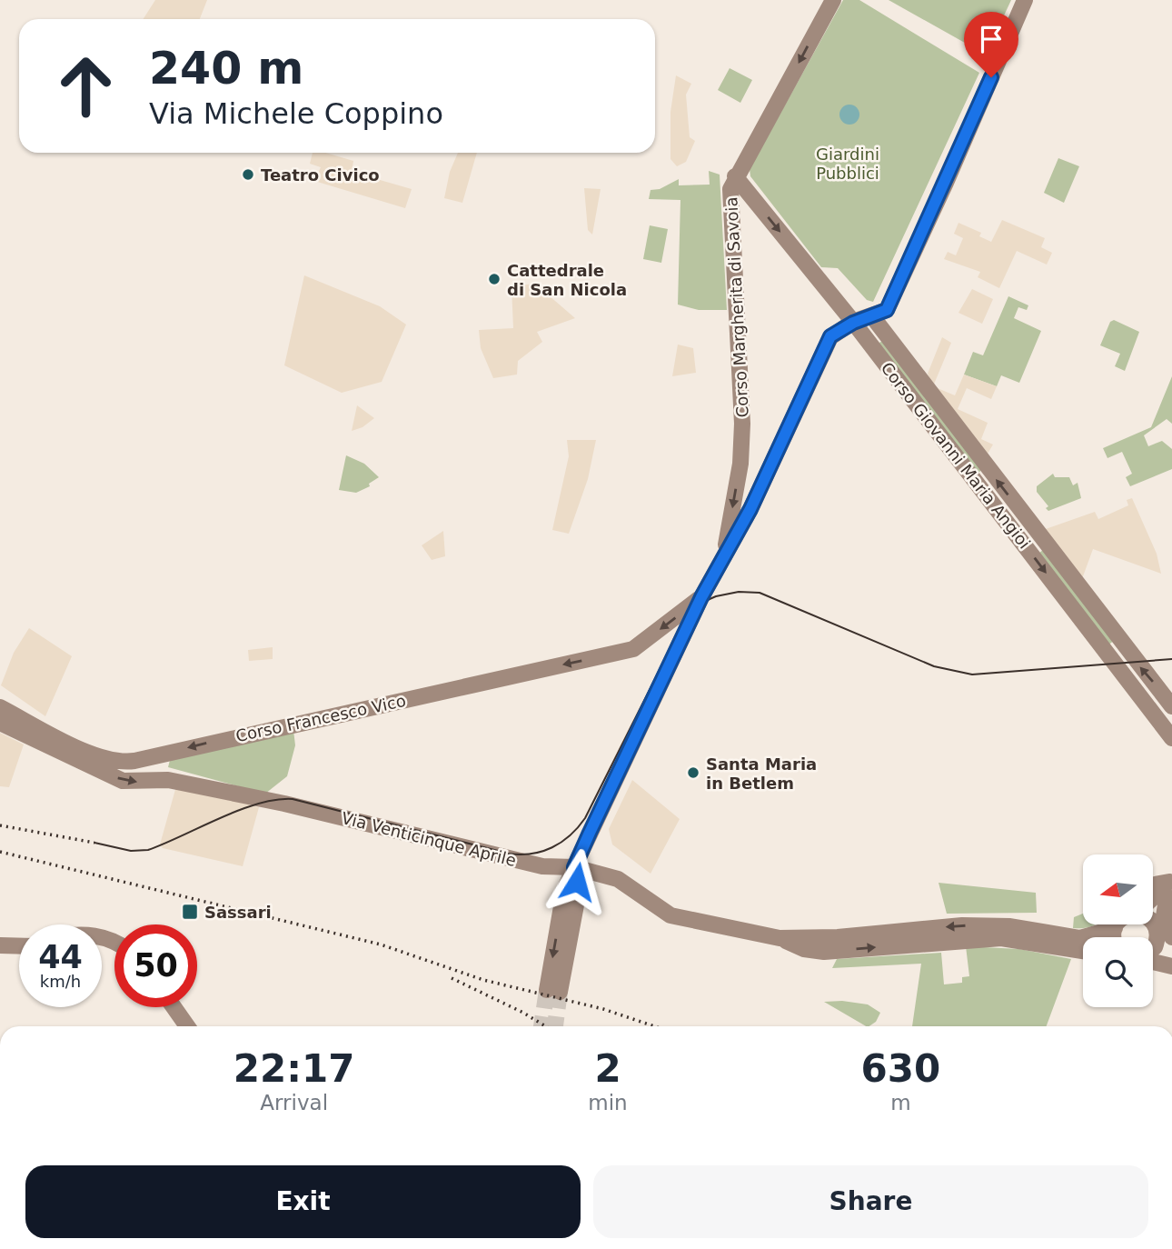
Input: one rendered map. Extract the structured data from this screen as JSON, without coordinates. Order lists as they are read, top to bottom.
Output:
{
  "streets": {
    "main road": [
      "Corso Margherita di Savoia",
      "Corso Giovanni Maria Angioi",
      "Corso Francesco Vico",
      "Via Venticinque Aprile"
    ]
  },
  "crossings": [
    ["Corso Margherita di Savoia", "Corso Giovanni Maria Angioi"]
  ],
  "one_way": ["Corso Francesco Vico"],
  "parks": ["Giardini Pubblici"],
  "places": {
    "other": ["Teatro Civico", "Cattedrale di San Nicola", "Santa Maria in Betlem"],
    "transit": ["Sassari"]
  },
  "north": "left",
  "page": {
    "turn": ["240 m", "Via Michele Coppino"],
    "speed": "44 km/h",
    "limit": "50",
    "eta": [
      "22:17",
      "Arrival",
      "2",
      "min",
      "630",
      "m"
    ],
    "buttons": ["Exit", "Share"]
  }
}
